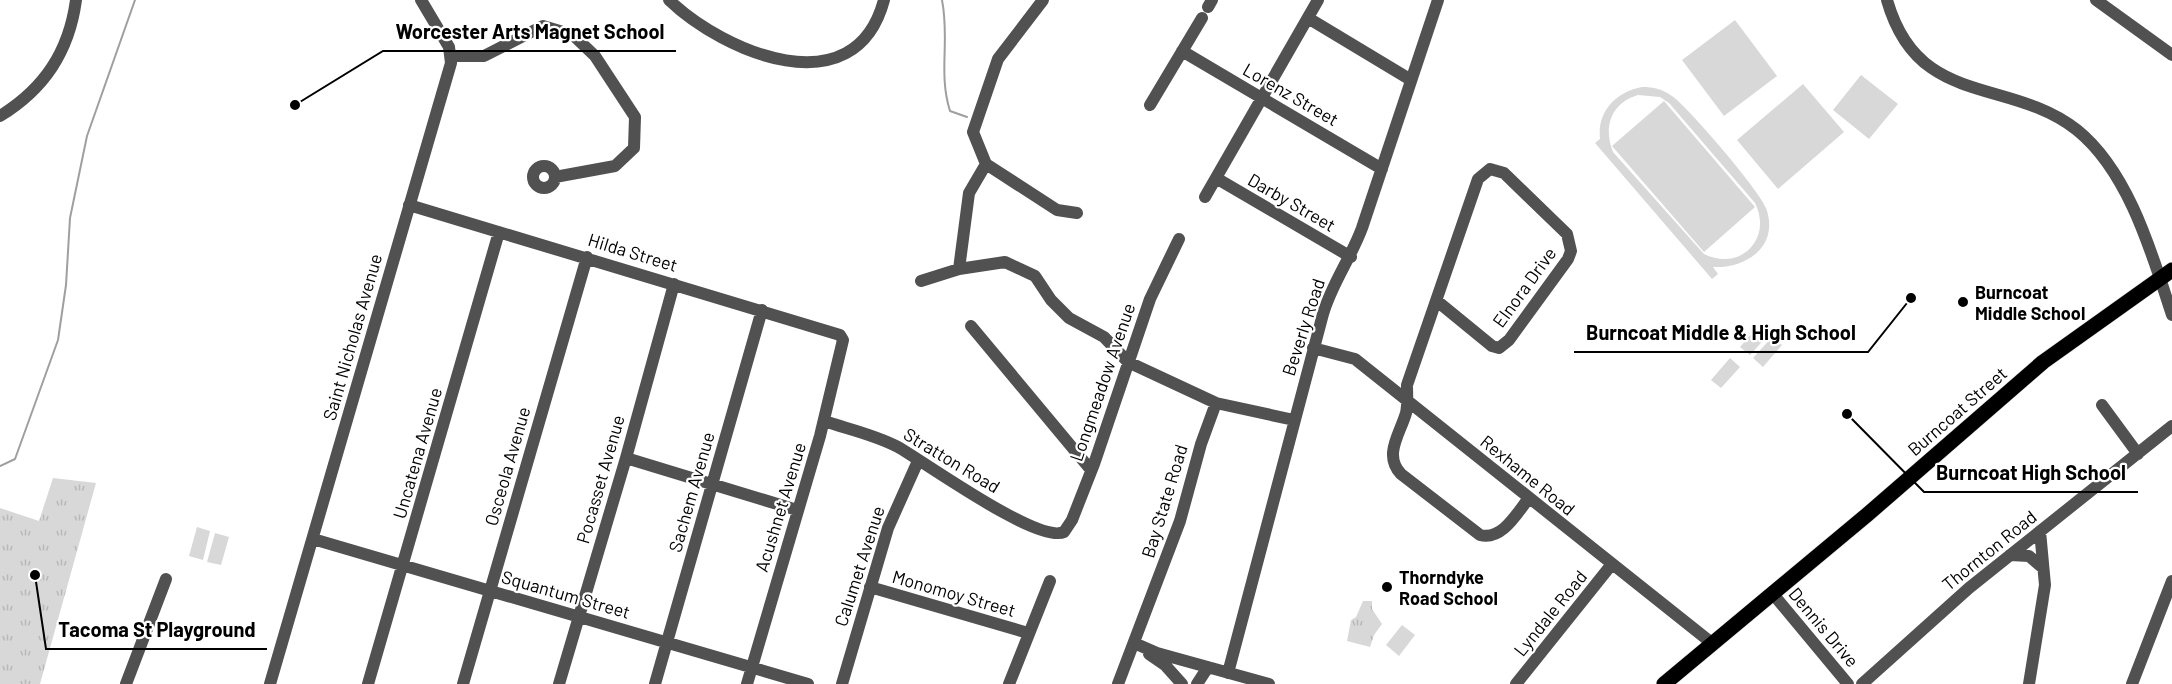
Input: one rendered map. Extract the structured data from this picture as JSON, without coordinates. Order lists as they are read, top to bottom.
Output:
{
  "streets": {
    "main road": ["Burncoat Street"],
    "street": [
      "Lorenz Street",
      "Darby Street",
      "Hilda Street",
      "Elnora Drive",
      "Beverly Road",
      "Saint Nicholas Avenue",
      "Longmeadow Avenue",
      "Uncatena Avenue",
      "Stratton Road",
      "Osceola Avenue",
      "Rexhame Road",
      "Pocasset Avenue",
      "Sachem Avenue",
      "Bay State Road",
      "Acushnet Avenue",
      "Thornton Road",
      "Calumet Avenue",
      "Monomoy Street",
      "Squantum Street",
      "Lyndale Road",
      "Dennis Drive"
    ]
  },
  "crossings": [
    ["Lorenz Street", "Beverly Road"],
    ["Darby Street", "Beverly Road"],
    ["Hilda Street", "Saint Nicholas Avenue"],
    ["Hilda Street", "Uncatena Avenue"],
    ["Hilda Street", "Osceola Avenue"],
    ["Hilda Street", "Pocasset Avenue"],
    ["Hilda Street", "Sachem Avenue"],
    ["Hilda Street", "Acushnet Avenue"],
    ["Elnora Drive", "Rexhame Road"],
    ["Beverly Road", "Rexhame Road"],
    ["Saint Nicholas Avenue", "Squantum Street"],
    ["Longmeadow Avenue", "Stratton Road"],
    ["Burncoat Street", "Rexhame Road"],
    ["Burncoat Street", "Dennis Drive"],
    ["Uncatena Avenue", "Squantum Street"],
    ["Stratton Road", "Acushnet Avenue"],
    ["Stratton Road", "Calumet Avenue"],
    ["Osceola Avenue", "Squantum Street"],
    ["Rexhame Road", "Lyndale Road"],
    ["Pocasset Avenue", "Squantum Street"],
    ["Sachem Avenue", "Squantum Street"],
    ["Acushnet Avenue", "Squantum Street"],
    ["Calumet Avenue", "Monomoy Street"]
  ],
  "places": [
    "Worcester Arts Magnet School",
    "Burncoat Middle & High School",
    "Burncoat Middle School",
    "Burncoat High School",
    "Tacoma St Playground",
    "Thorndyke Road School"
  ]
}
